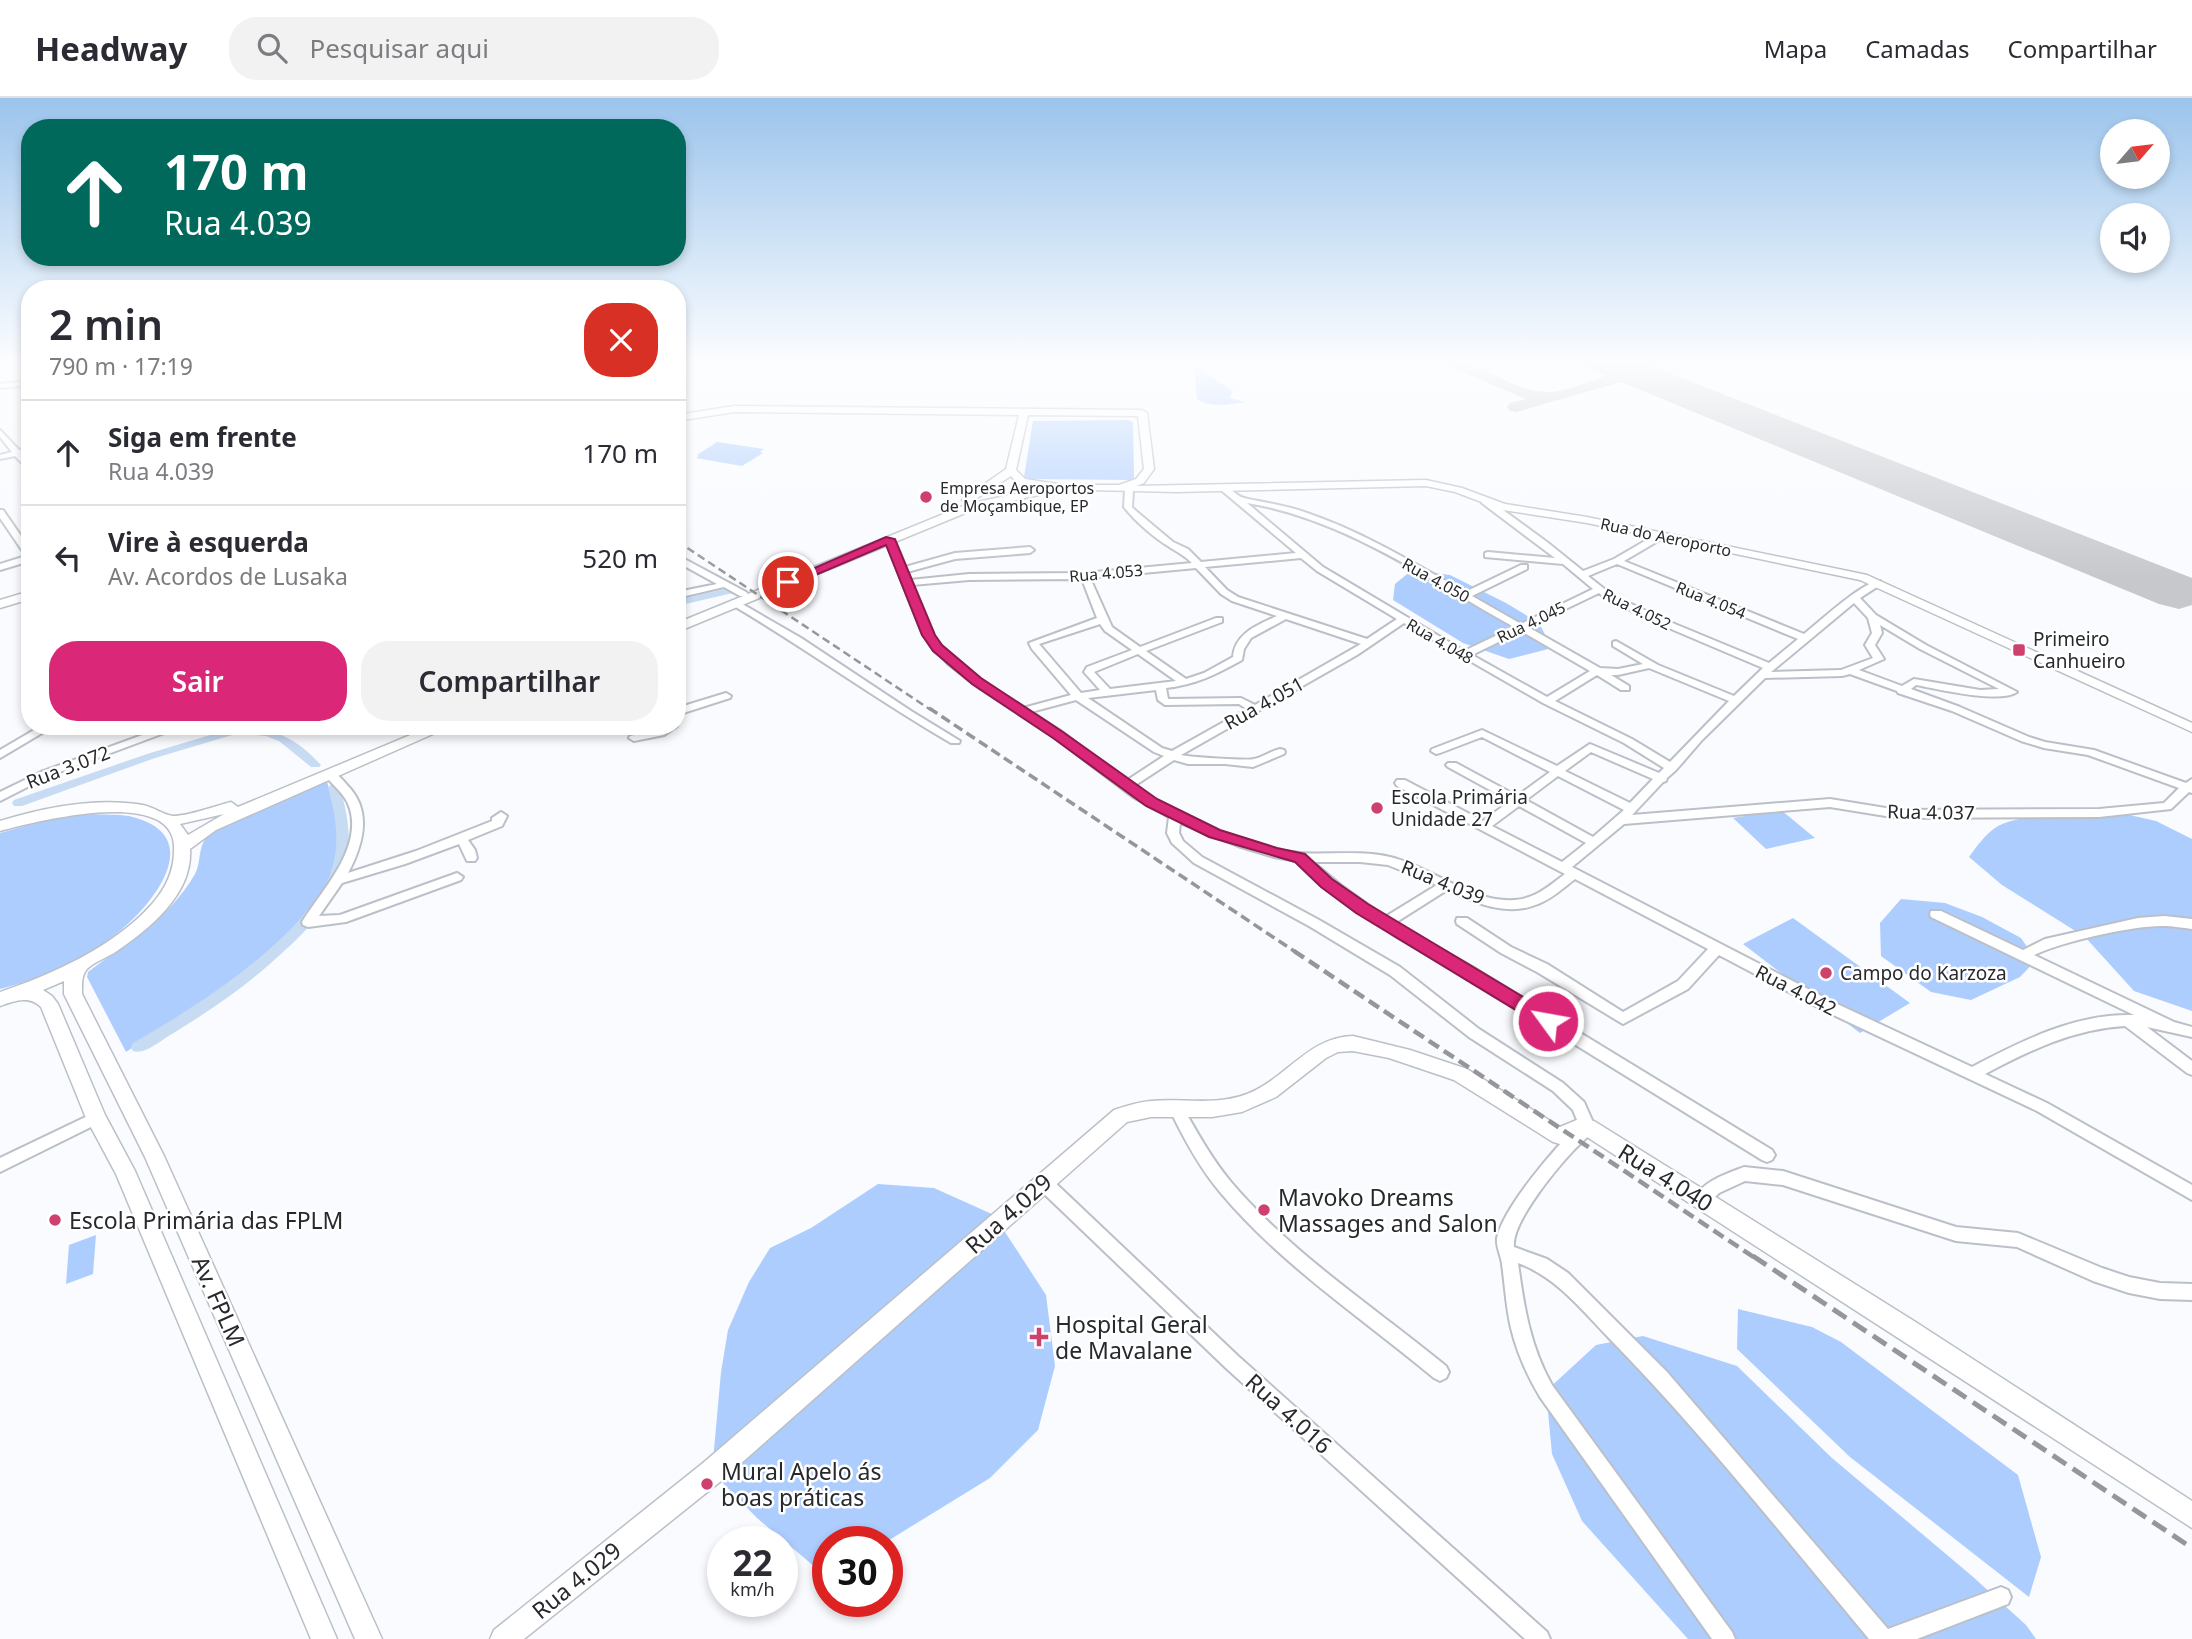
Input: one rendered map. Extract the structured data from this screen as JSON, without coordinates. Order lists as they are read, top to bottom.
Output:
{
  "streets": {
    "main road": [
      "Rua do Aeroporto",
      "Rua 4.040",
      "Rua 4.029",
      "Av. FPLM"
    ],
    "street": [
      "Rua 4.053",
      "Rua 4.050",
      "Rua 4.054",
      "Rua 4.052",
      "Rua 4.045",
      "Rua 4.048",
      "Rua 4.051",
      "Rua 3.072",
      "Rua 4.037",
      "Rua 4.039",
      "Rua 4.042",
      "Rua 4.016"
    ]
  },
  "crossings": [
    ["Rua do Aeroporto", "Rua 4.052"],
    ["Rua do Aeroporto", "Rua 4.048"],
    ["Rua do Aeroporto", "Rua 4.039"],
    ["Rua 4.053", "Rua 4.048"],
    ["Rua 4.053", "Rua 4.039"],
    ["Rua 4.050", "Rua 4.045"],
    ["Rua 4.050", "Rua 4.048"],
    ["Rua 4.054", "Rua 4.039"],
    ["Rua 4.052", "Rua 4.045"],
    ["Rua 4.052", "Rua 4.039"],
    ["Rua 4.045", "Rua 4.048"],
    ["Rua 4.048", "Rua 4.051"],
    ["Rua 4.048", "Rua 4.039"],
    ["Rua 4.051", "Rua 4.039"],
    ["Rua 4.037", "Rua 4.039"],
    ["Rua 4.039", "Rua 4.042"],
    ["Rua 4.040", "Rua 4.029"],
    ["Rua 4.029", "Rua 4.016"]
  ],
  "places": {
    "other": [
      "Empresa Aeroportos de Moçambique, EP",
      "Escola Primária Unidade 27",
      "Campo do Karzoza",
      "Mavoko Dreams Massages and Salon",
      "Escola Primária das FPLM",
      "Mural Apelo ás boas práticas"
    ],
    "transit": ["Primeiro Canhueiro"],
    "health": ["Hospital Geral de Mavalane"]
  },
  "north": "top right",
  "page": {
    "header": "Headway",
    "search": "Pesquisar aqui",
    "nav": ["Mapa", "Camadas", "Compartilhar"],
    "turn": ["170 m", "Rua 4.039"],
    "heading": ["2 min", "790 m · 17:19"],
    "list": [
      {
        "name": "Siga em frente",
        "note": "Rua 4.039",
        "value": "170 m"
      },
      {
        "name": "Vire à esquerda",
        "note": "Av. Acordos de Lusaka",
        "value": "520 m"
      }
    ],
    "buttons": ["Sair", "Compartilhar"],
    "speed": "22 km/h",
    "limit": "30"
  }
}
